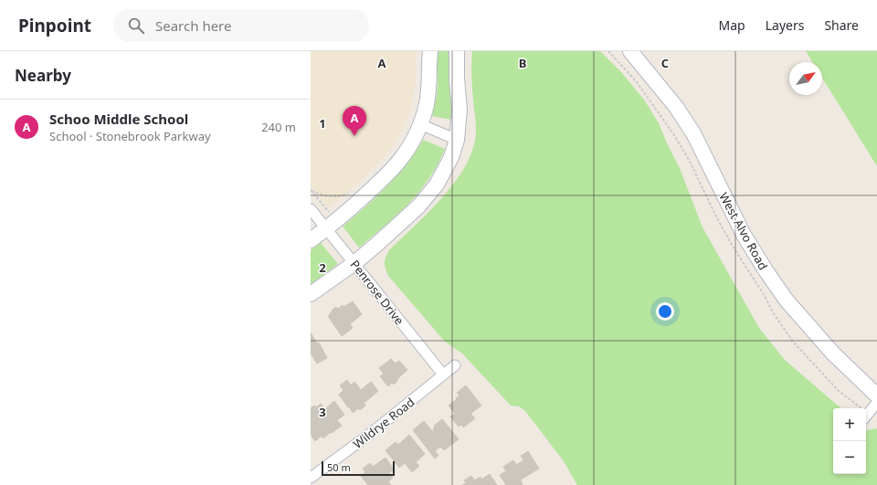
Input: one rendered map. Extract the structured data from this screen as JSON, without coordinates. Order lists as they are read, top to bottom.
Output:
{
  "streets": {
    "street": ["West Alvo Road", "Penrose Drive", "Wildrye Road"]
  },
  "crossings": [
    ["Penrose Drive", "Wildrye Road"]
  ],
  "scale_bar": "50 m",
  "north": "top right",
  "page": {
    "header": "Pinpoint",
    "search": "Search here",
    "nav": ["Map", "Layers", "Share"],
    "heading": "Nearby",
    "list": [
      {
        "mark": "A",
        "name": "Schoo Middle School",
        "note": "School · Stonebrook Parkway",
        "value": "240 m"
      }
    ],
    "pins": "A",
    "map_buttons": ["+", "−"],
    "scale": "50 m"
  },
  "grid": {
    "columns": ["A", "B", "C"],
    "rows": ["1", "2", "3"]
  }
}
